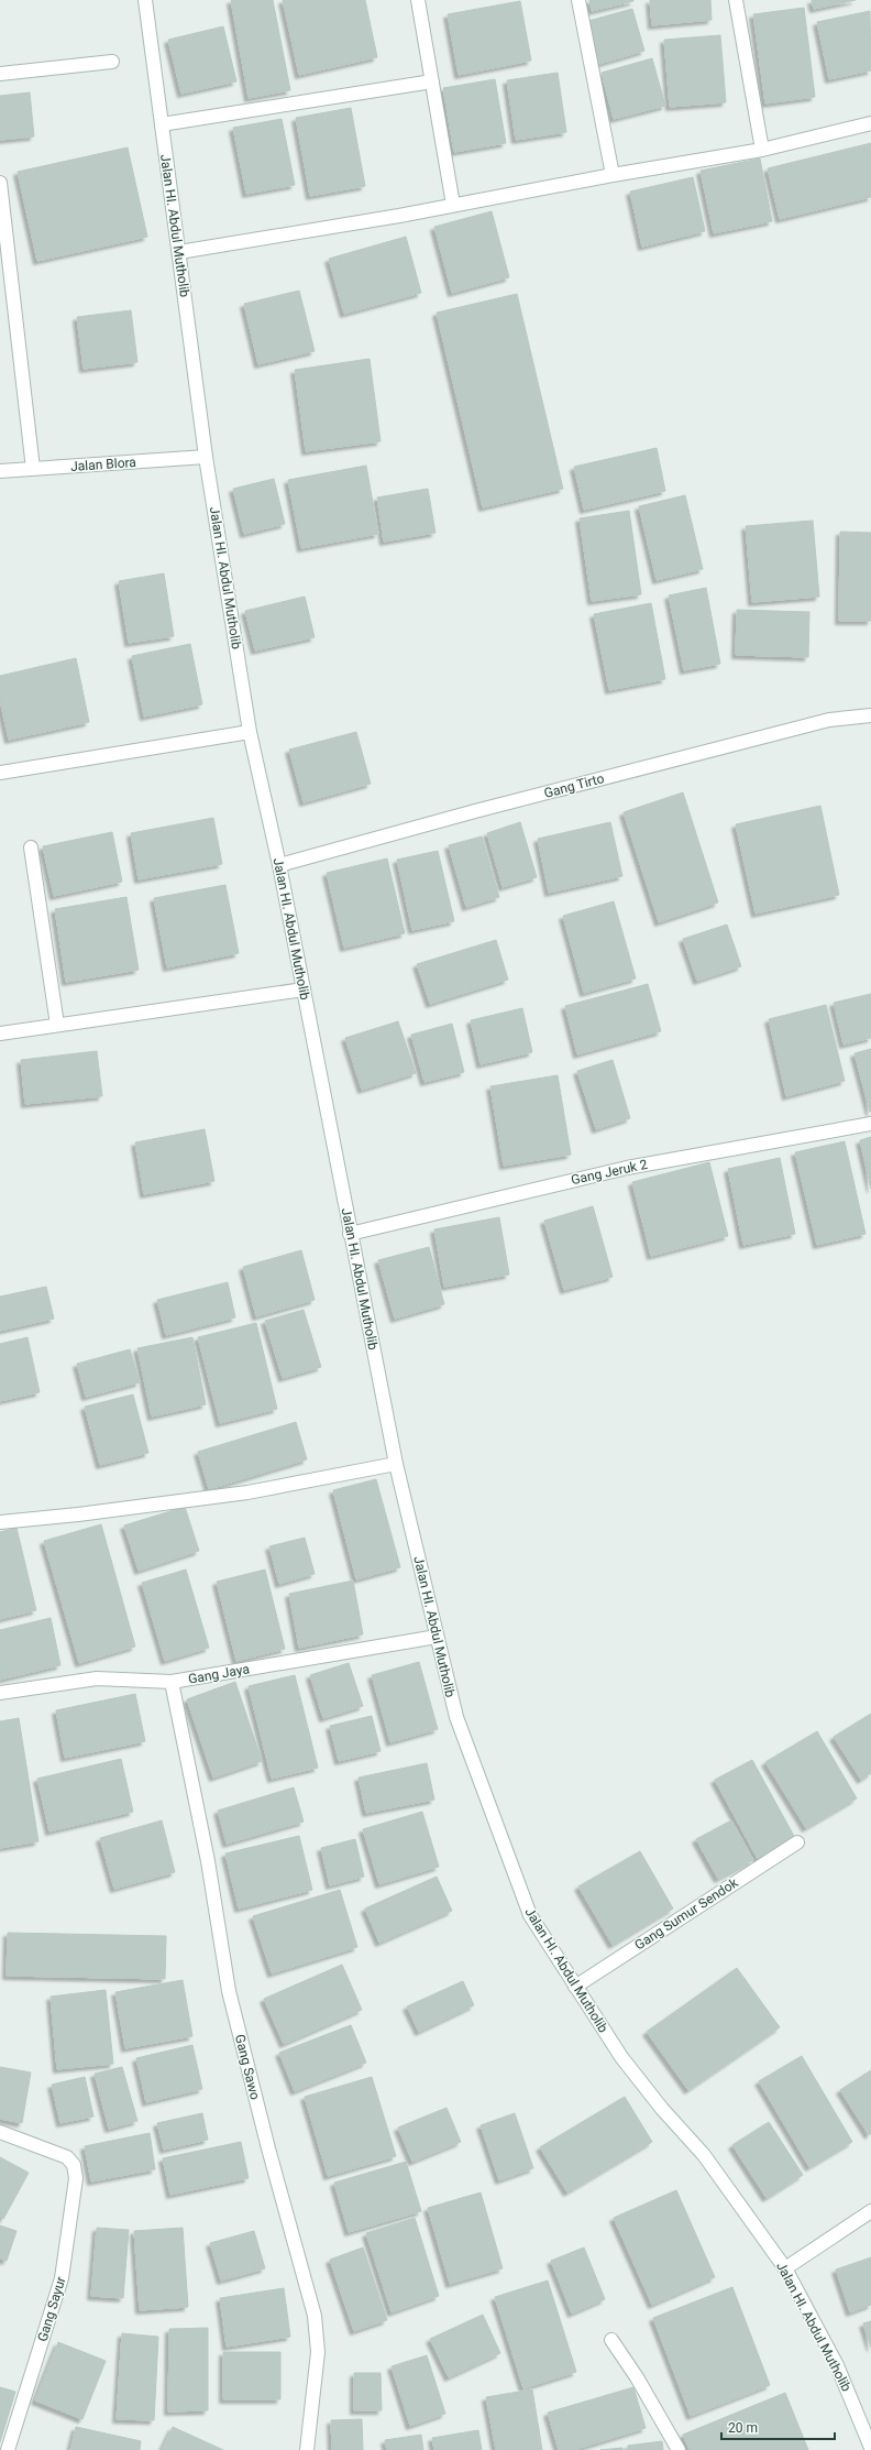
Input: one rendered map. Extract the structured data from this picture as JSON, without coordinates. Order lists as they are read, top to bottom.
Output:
{
  "streets": {
    "street": [
      "Jalan HI. Abdul Mutholib",
      "Jalan Blora",
      "Gang Tirto",
      "Gang Jeruk 2",
      "Gang Jaya",
      "Gang Sumur Sendok",
      "Gang Sawo",
      "Gang Sayur"
    ]
  },
  "crossings": [
    ["Jalan HI. Abdul Mutholib", "Jalan Blora"],
    ["Jalan HI. Abdul Mutholib", "Gang Tirto"],
    ["Jalan HI. Abdul Mutholib", "Gang Jeruk 2"],
    ["Jalan HI. Abdul Mutholib", "Gang Jaya"],
    ["Jalan HI. Abdul Mutholib", "Gang Sumur Sendok"],
    ["Gang Jaya", "Gang Sawo"]
  ],
  "scale_bar": "20 m"
}
